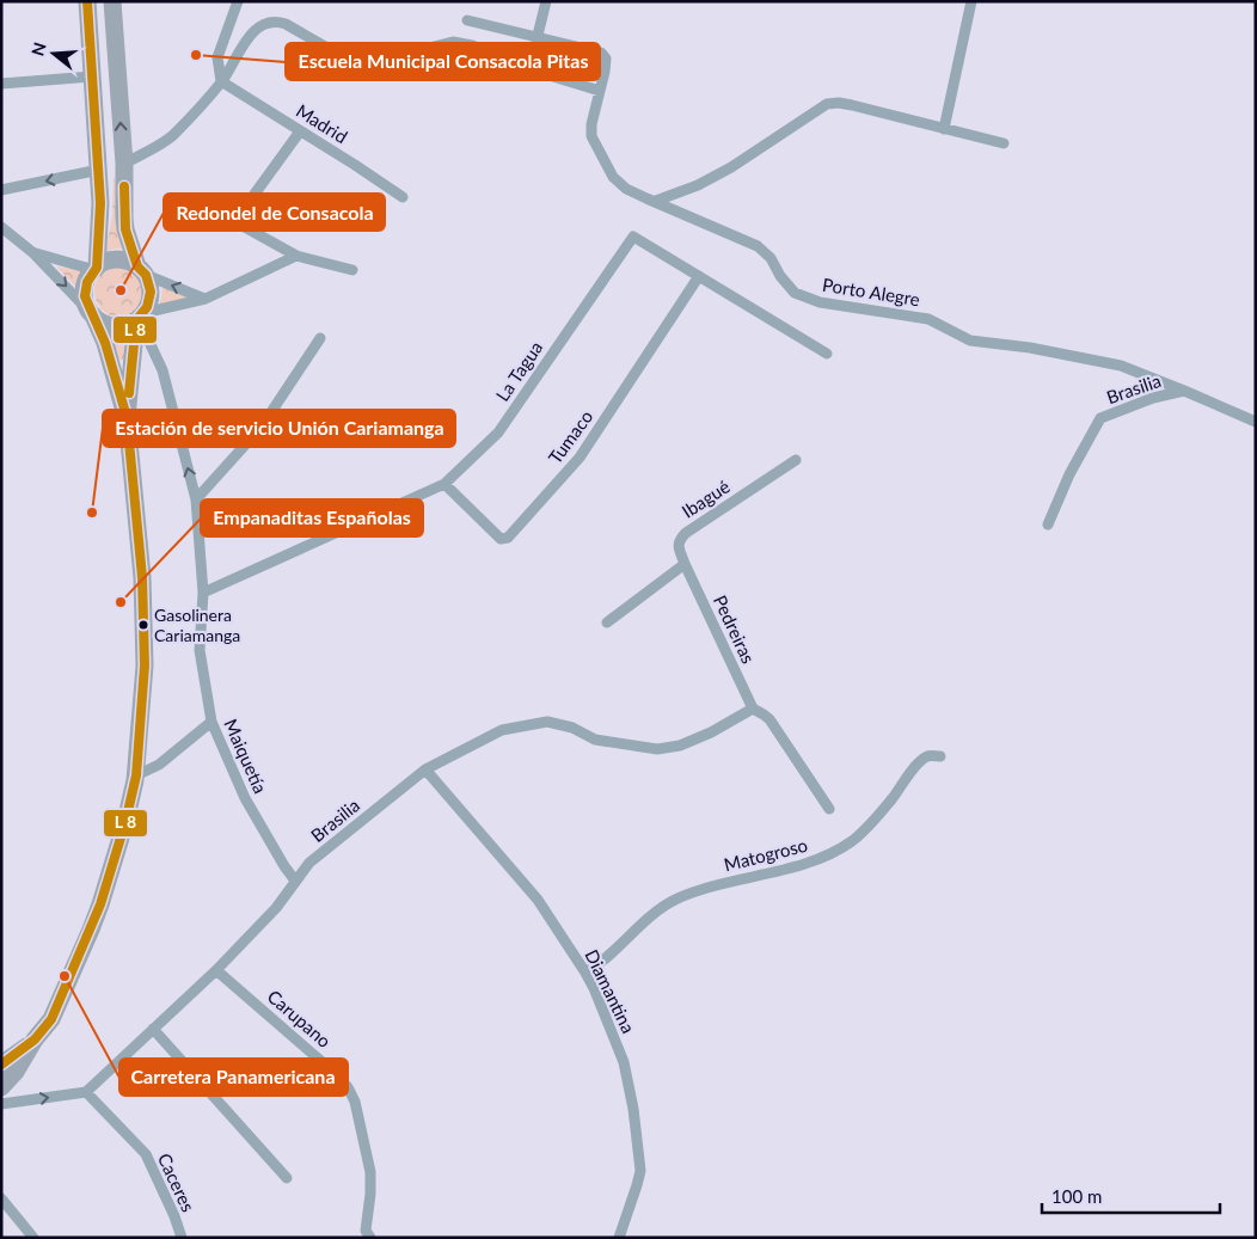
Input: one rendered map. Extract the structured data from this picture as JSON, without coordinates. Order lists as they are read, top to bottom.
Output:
{
  "streets": {
    "street": [
      "Madrid",
      "Porto Alegre",
      "La Tagua",
      "Brasilia",
      "Tumaco",
      "Ibagué",
      "Pedreiras",
      "Maiquetía",
      "Matogroso",
      "Diamantina",
      "Carupano",
      "Caceres"
    ]
  },
  "crossings": [
    ["Porto Alegre", "Brasilia"],
    ["La Tagua", "Tumaco"],
    ["La Tagua", "Maiquetía"],
    ["Brasilia", "Pedreiras"],
    ["Brasilia", "Maiquetía"],
    ["Brasilia", "Diamantina"],
    ["Brasilia", "Carupano"],
    ["Brasilia", "Caceres"],
    ["Ibagué", "Pedreiras"],
    ["Matogroso", "Diamantina"]
  ],
  "places": [
    "Escuela Municipal Consacola Pitas",
    "Redondel de Consacola",
    "Estación de servicio Unión Cariamanga",
    "Empanaditas Españolas",
    "Gasolinera Cariamanga",
    "Carretera Panamericana"
  ],
  "scale_bar": "100 m",
  "north": "left"
}
